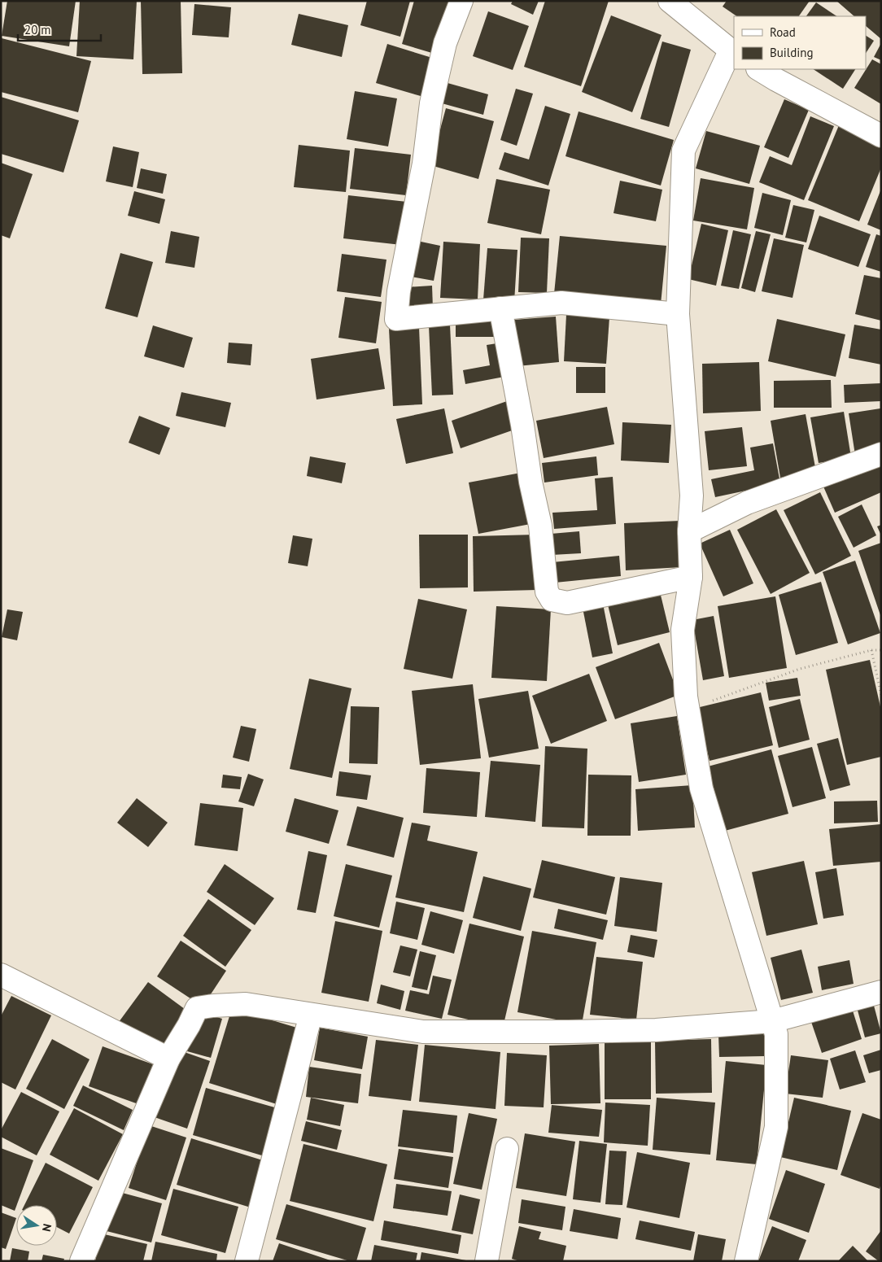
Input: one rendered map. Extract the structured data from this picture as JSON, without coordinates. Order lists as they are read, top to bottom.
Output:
{
  "legend": ["Road", "Building"],
  "scale_bar": "20 m",
  "north": "right"
}
